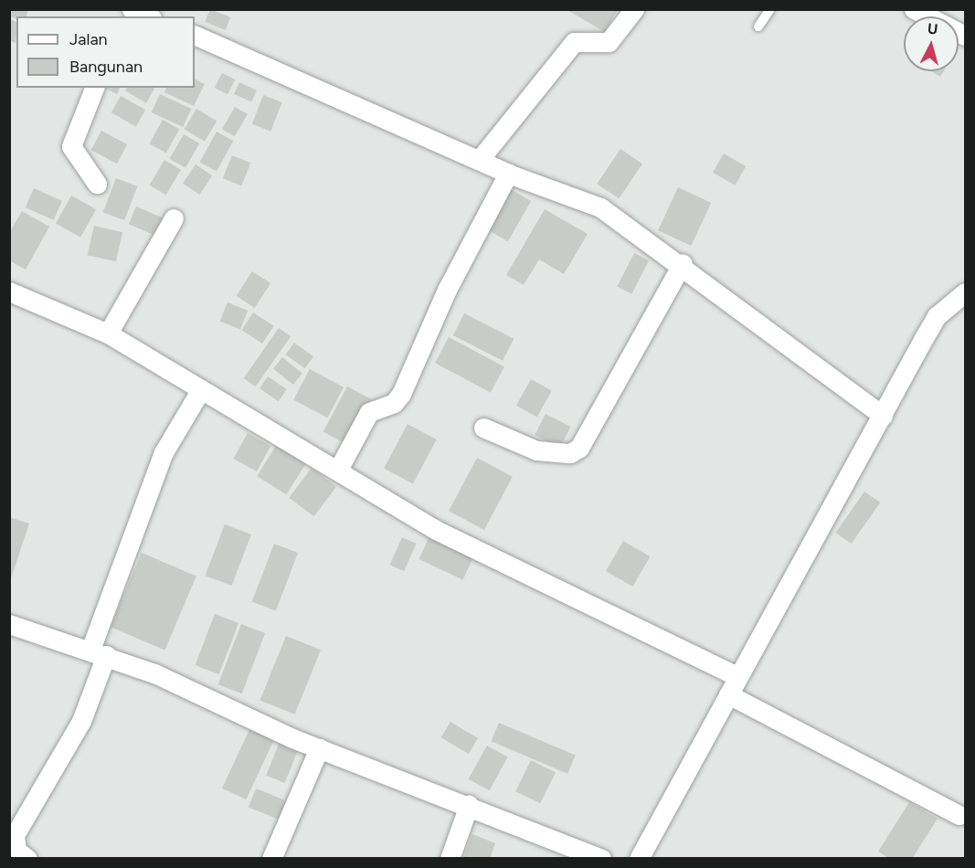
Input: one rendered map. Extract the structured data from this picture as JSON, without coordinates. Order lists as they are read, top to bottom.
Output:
{
  "legend": ["Jalan", "Bangunan"],
  "north": "top"
}
